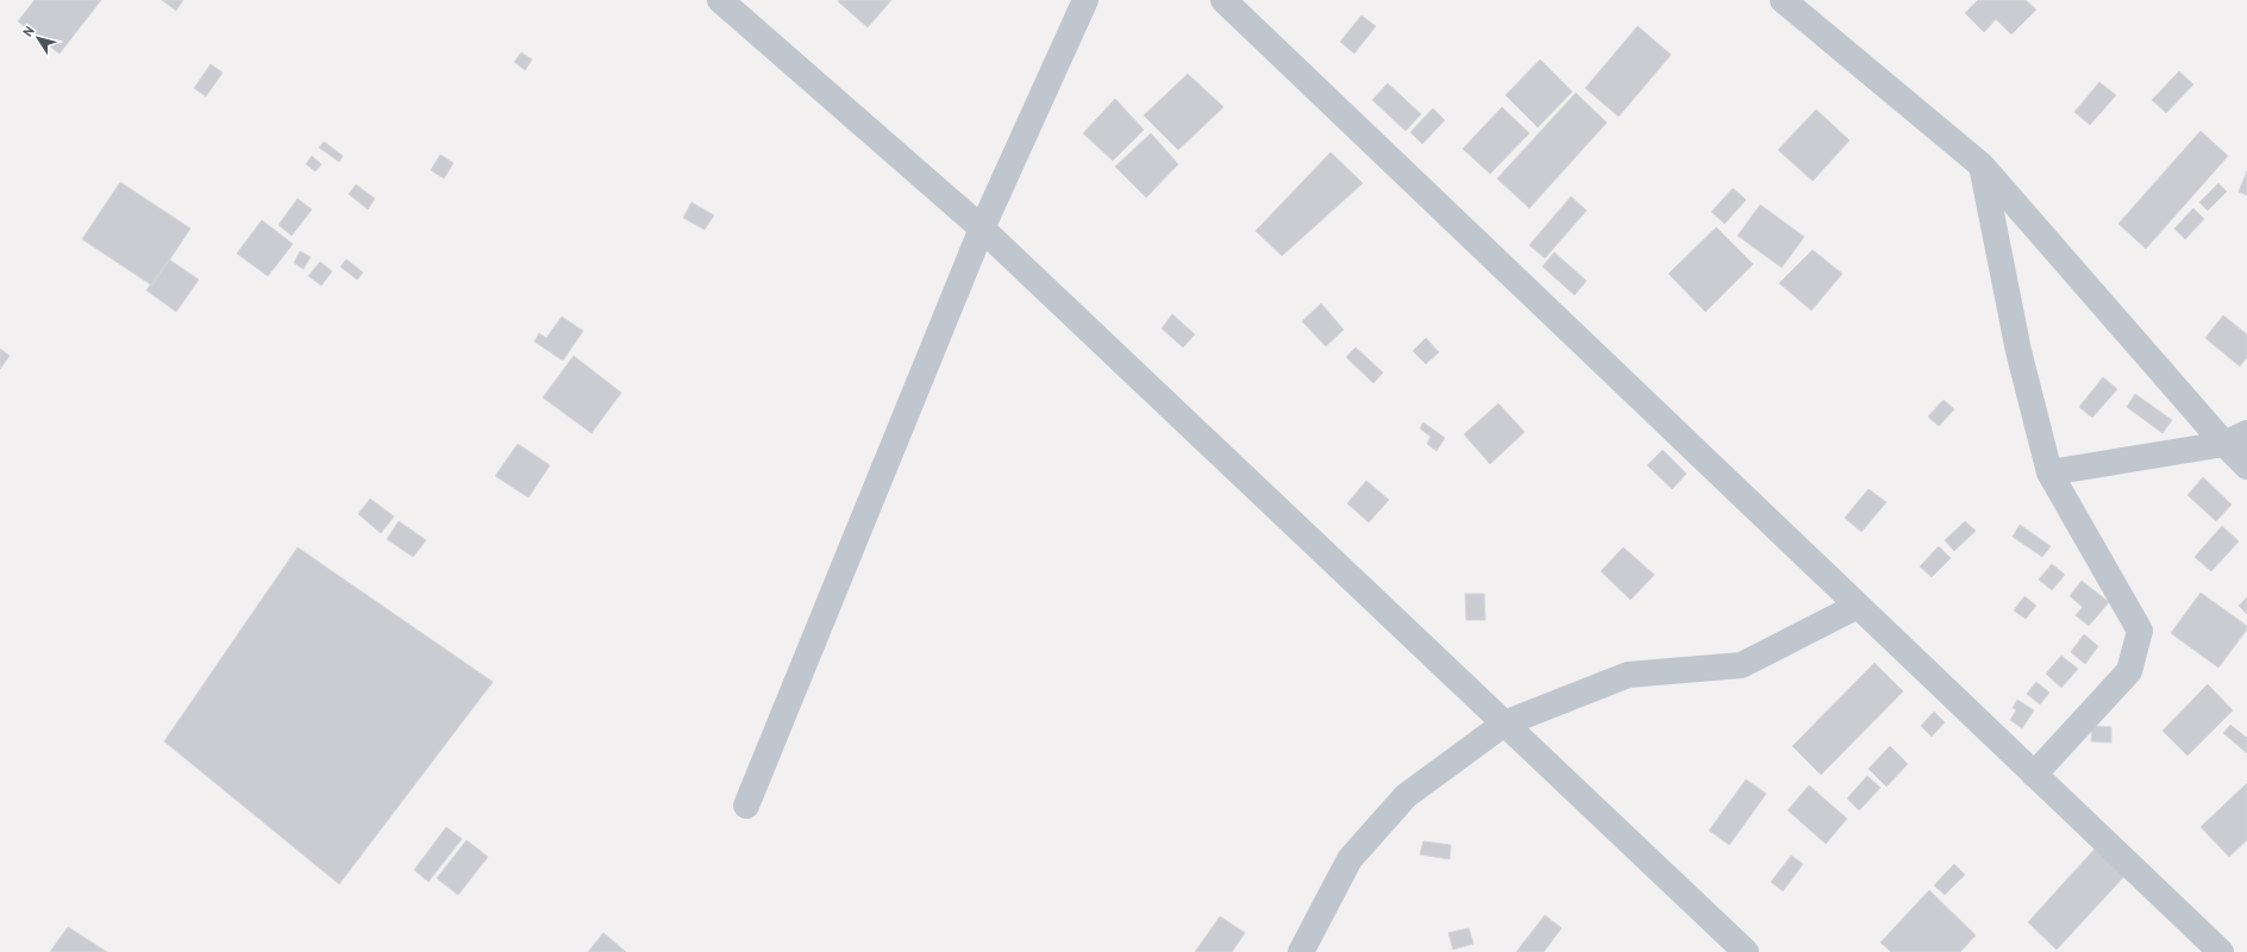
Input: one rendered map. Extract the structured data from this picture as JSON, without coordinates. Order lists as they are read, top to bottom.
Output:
{
  "north": "top left"
}
